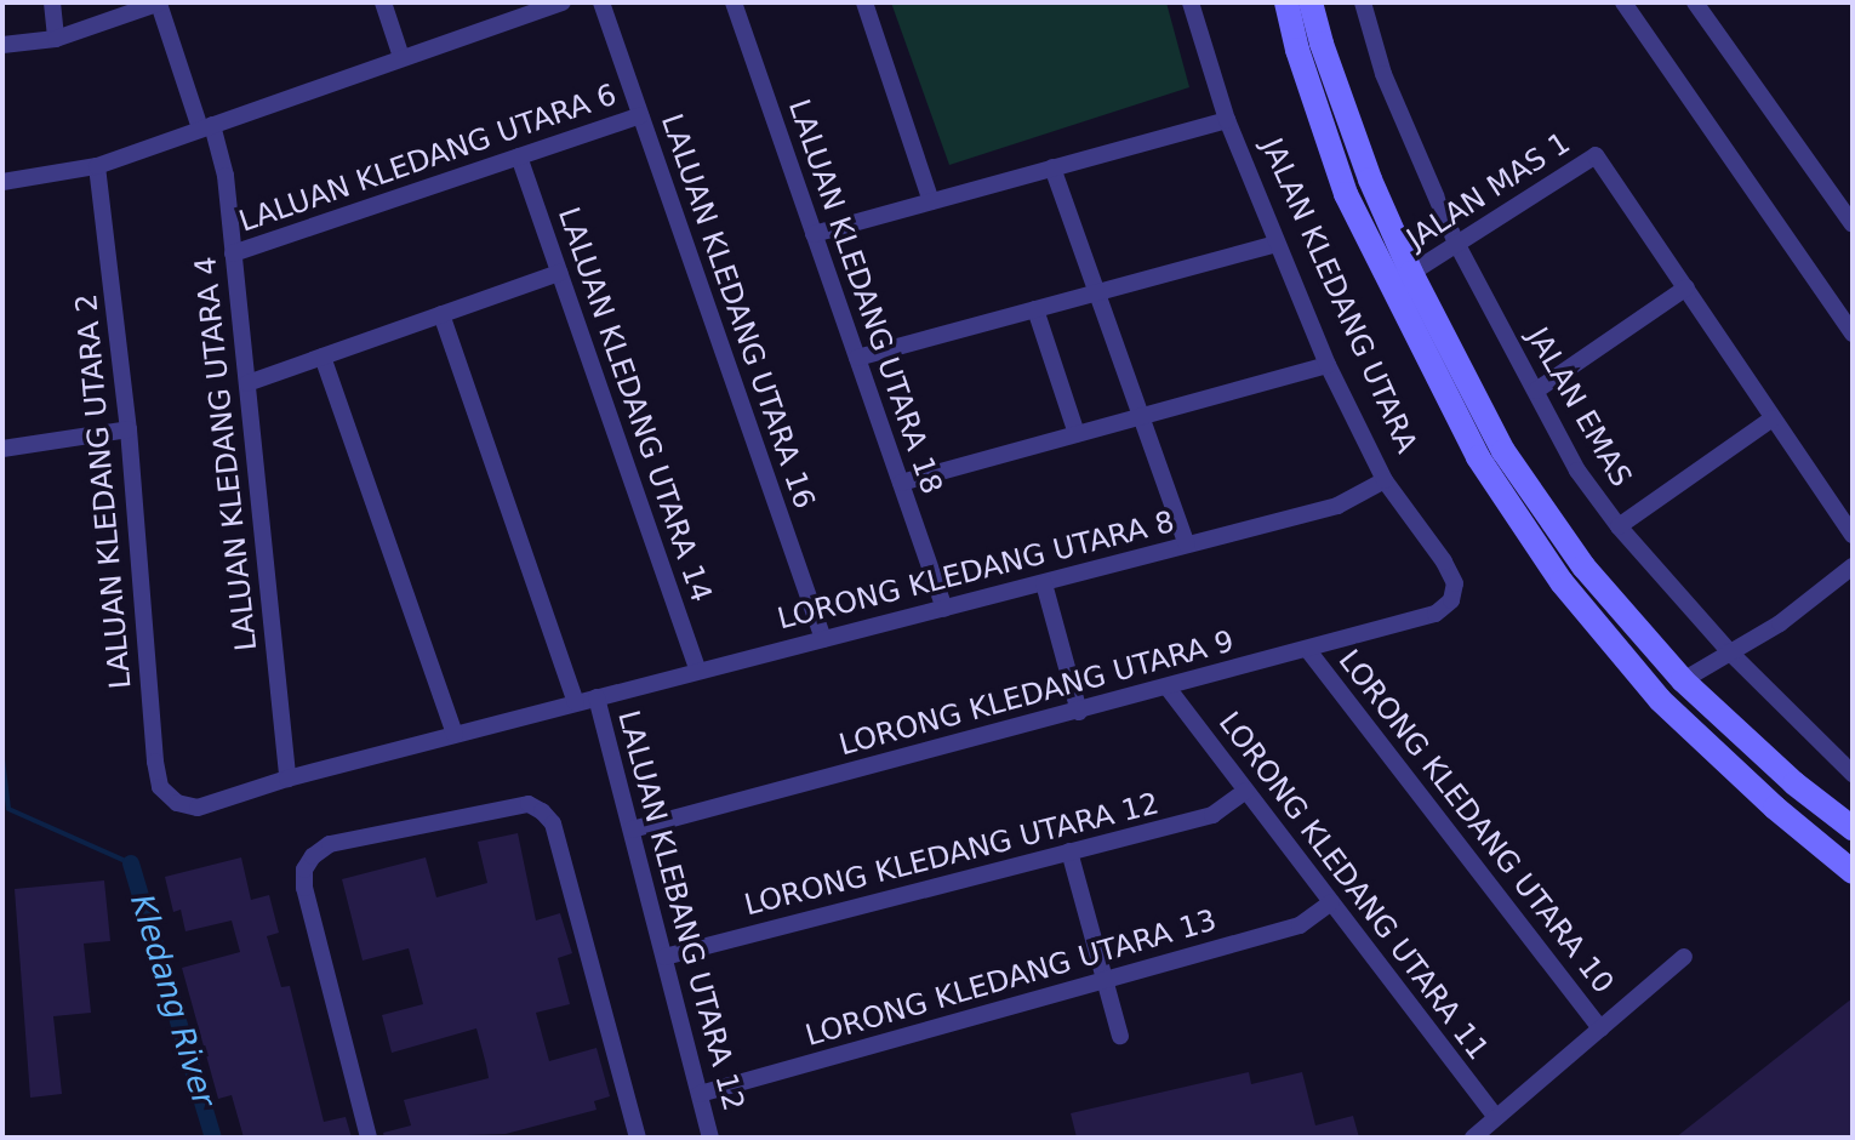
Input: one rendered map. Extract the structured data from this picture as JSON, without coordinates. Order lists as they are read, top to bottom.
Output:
{
  "streets": {
    "main road": ["JALAN KLEDANG UTARA"],
    "street": [
      "LALUAN KLEDANG UTARA 6",
      "JALAN MAS 1",
      "LALUAN KLEDANG UTARA 18",
      "LALUAN KLEDANG UTARA 16",
      "LALUAN KLEDANG UTARA 14",
      "JALAN EMAS",
      "LALUAN KLEDANG UTARA 4",
      "LALUAN KLEDANG UTARA 2",
      "LORONG KLEDANG UTARA 8",
      "LORONG KLEDANG UTARA 9",
      "LORONG KLEDANG UTARA 10",
      "LORONG KLEDANG UTARA 12",
      "LORONG KLEDANG UTARA 11",
      "LALUAN KLEBANG UTARA 12",
      "LORONG KLEDANG UTARA 13"
    ]
  },
  "crossings": [
    ["LALUAN KLEDANG UTARA 6", "LALUAN KLEDANG UTARA 16"],
    ["LALUAN KLEDANG UTARA 6", "LALUAN KLEDANG UTARA 14"],
    ["LALUAN KLEDANG UTARA 6", "LALUAN KLEDANG UTARA 4"],
    ["JALAN MAS 1", "JALAN EMAS"],
    ["JALAN KLEDANG UTARA", "LORONG KLEDANG UTARA 8"],
    ["JALAN KLEDANG UTARA", "LORONG KLEDANG UTARA 9"],
    ["LALUAN KLEDANG UTARA 18", "LORONG KLEDANG UTARA 8"],
    ["LALUAN KLEDANG UTARA 16", "LORONG KLEDANG UTARA 8"],
    ["LALUAN KLEDANG UTARA 14", "LORONG KLEDANG UTARA 8"],
    ["LALUAN KLEDANG UTARA 4", "LORONG KLEDANG UTARA 8"],
    ["LALUAN KLEDANG UTARA 2", "LORONG KLEDANG UTARA 8"],
    ["LORONG KLEDANG UTARA 8", "LALUAN KLEBANG UTARA 12"],
    ["LORONG KLEDANG UTARA 9", "LORONG KLEDANG UTARA 10"],
    ["LORONG KLEDANG UTARA 9", "LORONG KLEDANG UTARA 11"],
    ["LORONG KLEDANG UTARA 9", "LALUAN KLEBANG UTARA 12"],
    ["LORONG KLEDANG UTARA 12", "LORONG KLEDANG UTARA 11"],
    ["LORONG KLEDANG UTARA 12", "LALUAN KLEBANG UTARA 12"],
    ["LORONG KLEDANG UTARA 11", "LORONG KLEDANG UTARA 13"],
    ["LALUAN KLEBANG UTARA 12", "LORONG KLEDANG UTARA 13"]
  ],
  "water": ["Kledang River"]
}
